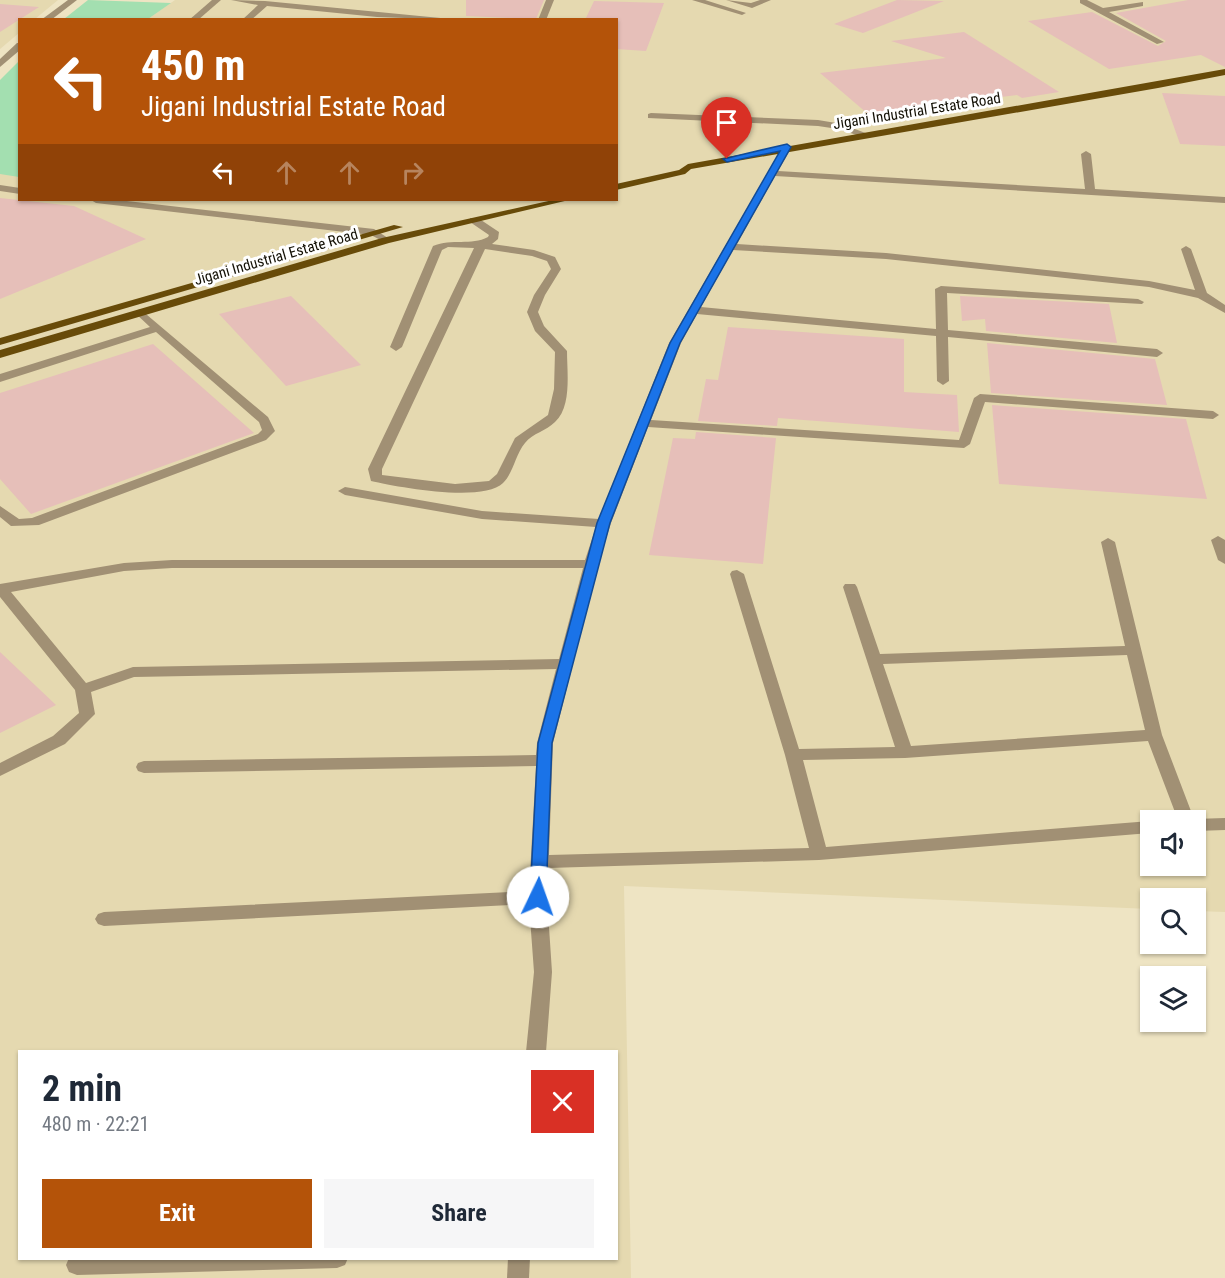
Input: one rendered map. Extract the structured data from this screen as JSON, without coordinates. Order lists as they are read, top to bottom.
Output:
{
  "streets": {
    "main road": ["Jigani Industrial Estate Road"]
  },
  "page": {
    "turn": ["450 m", "Jigani Industrial Estate Road"],
    "heading": ["2 min", "480 m · 22:21"],
    "buttons": ["Exit", "Share"]
  }
}
